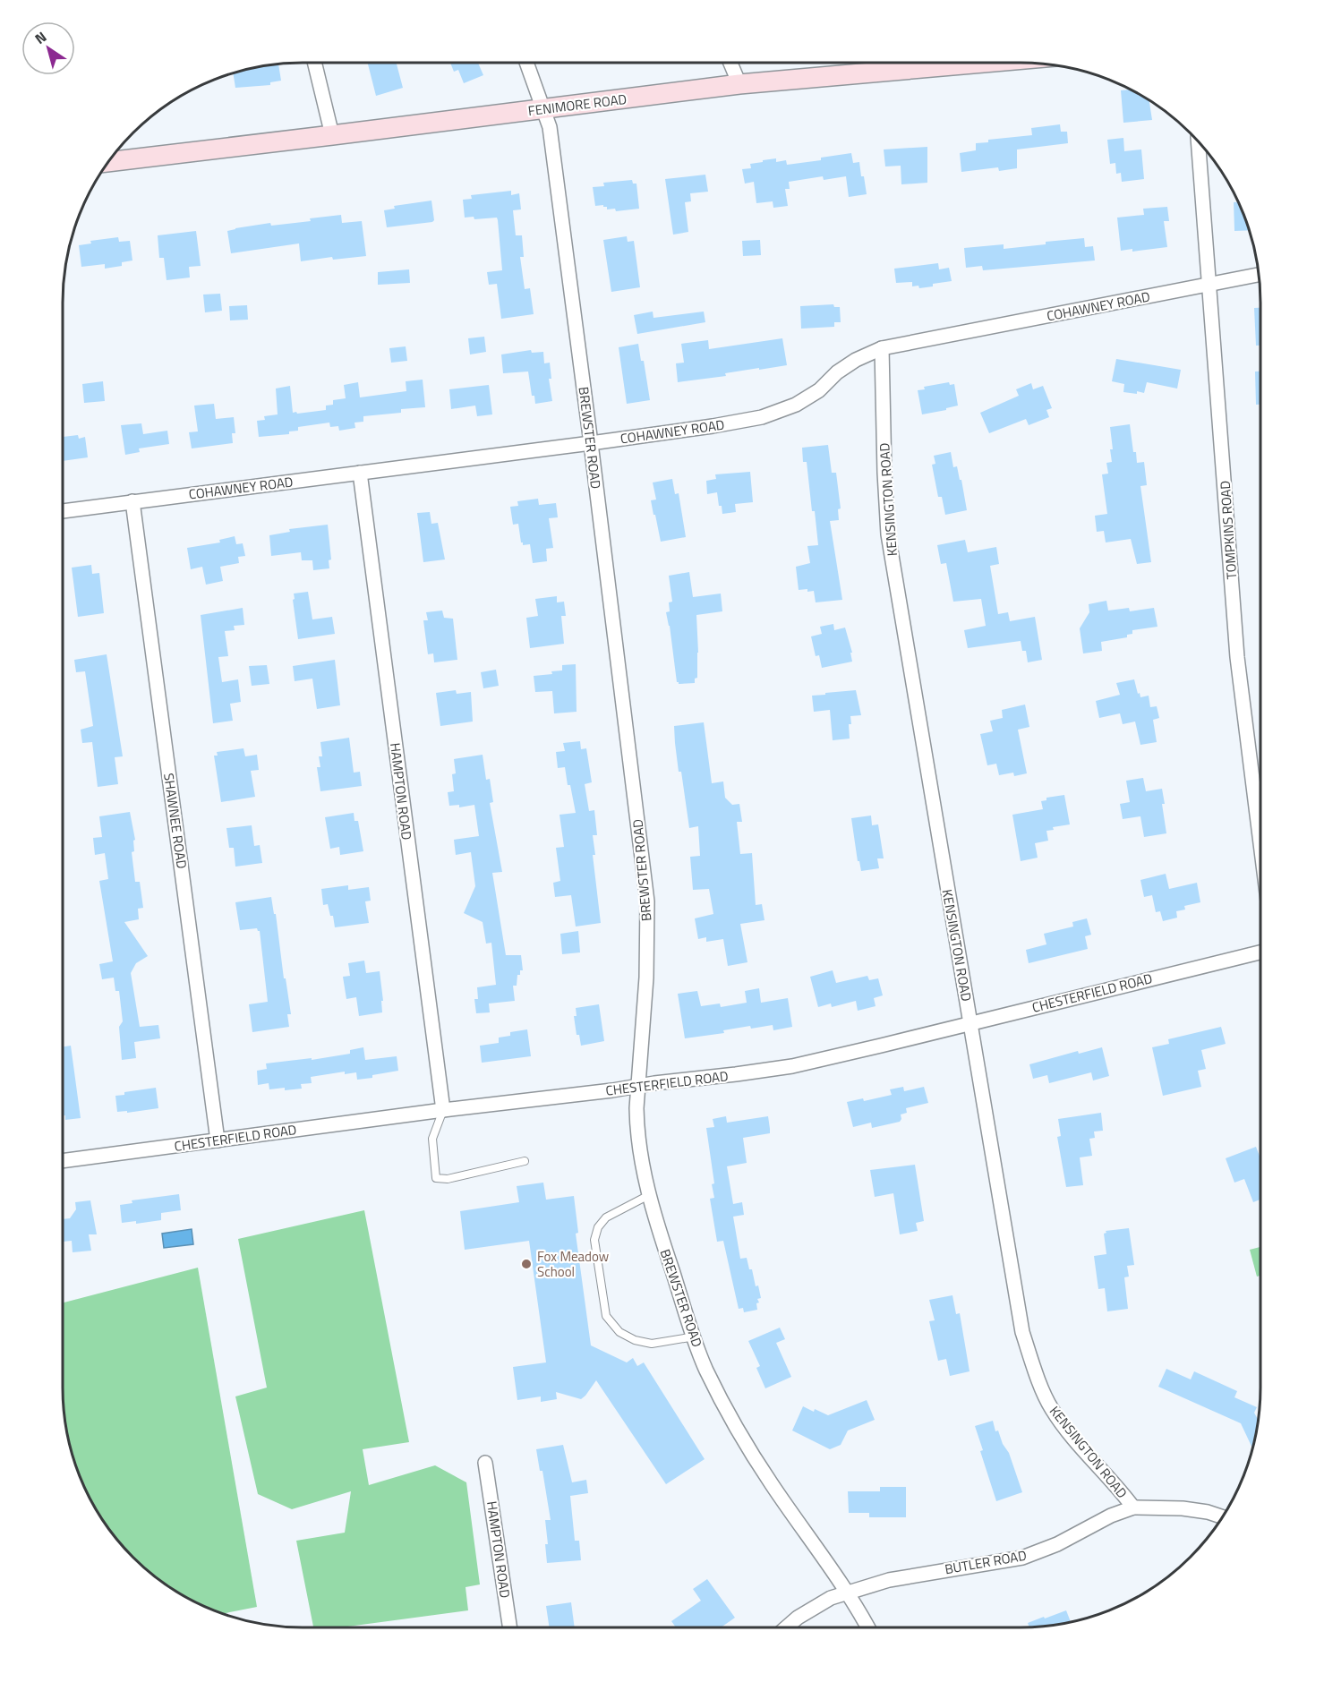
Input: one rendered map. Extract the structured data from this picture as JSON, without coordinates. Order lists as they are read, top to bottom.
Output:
{
  "streets": {
    "main road": ["FENIMORE ROAD"],
    "street": [
      "COHAWNEY ROAD",
      "BREWSTER ROAD",
      "KENSINGTON ROAD",
      "TOMPKINS ROAD",
      "HAMPTON ROAD",
      "SHAWNEE ROAD",
      "CHESTERFIELD ROAD",
      "BUTLER ROAD"
    ]
  },
  "crossings": [
    ["FENIMORE ROAD", "BREWSTER ROAD"],
    ["COHAWNEY ROAD", "BREWSTER ROAD"],
    ["COHAWNEY ROAD", "KENSINGTON ROAD"],
    ["COHAWNEY ROAD", "TOMPKINS ROAD"],
    ["COHAWNEY ROAD", "HAMPTON ROAD"],
    ["COHAWNEY ROAD", "SHAWNEE ROAD"],
    ["BREWSTER ROAD", "CHESTERFIELD ROAD"],
    ["BREWSTER ROAD", "BUTLER ROAD"],
    ["KENSINGTON ROAD", "CHESTERFIELD ROAD"],
    ["KENSINGTON ROAD", "BUTLER ROAD"],
    ["HAMPTON ROAD", "CHESTERFIELD ROAD"],
    ["SHAWNEE ROAD", "CHESTERFIELD ROAD"]
  ],
  "places": ["Fox Meadow School"],
  "north": "top left"
}
